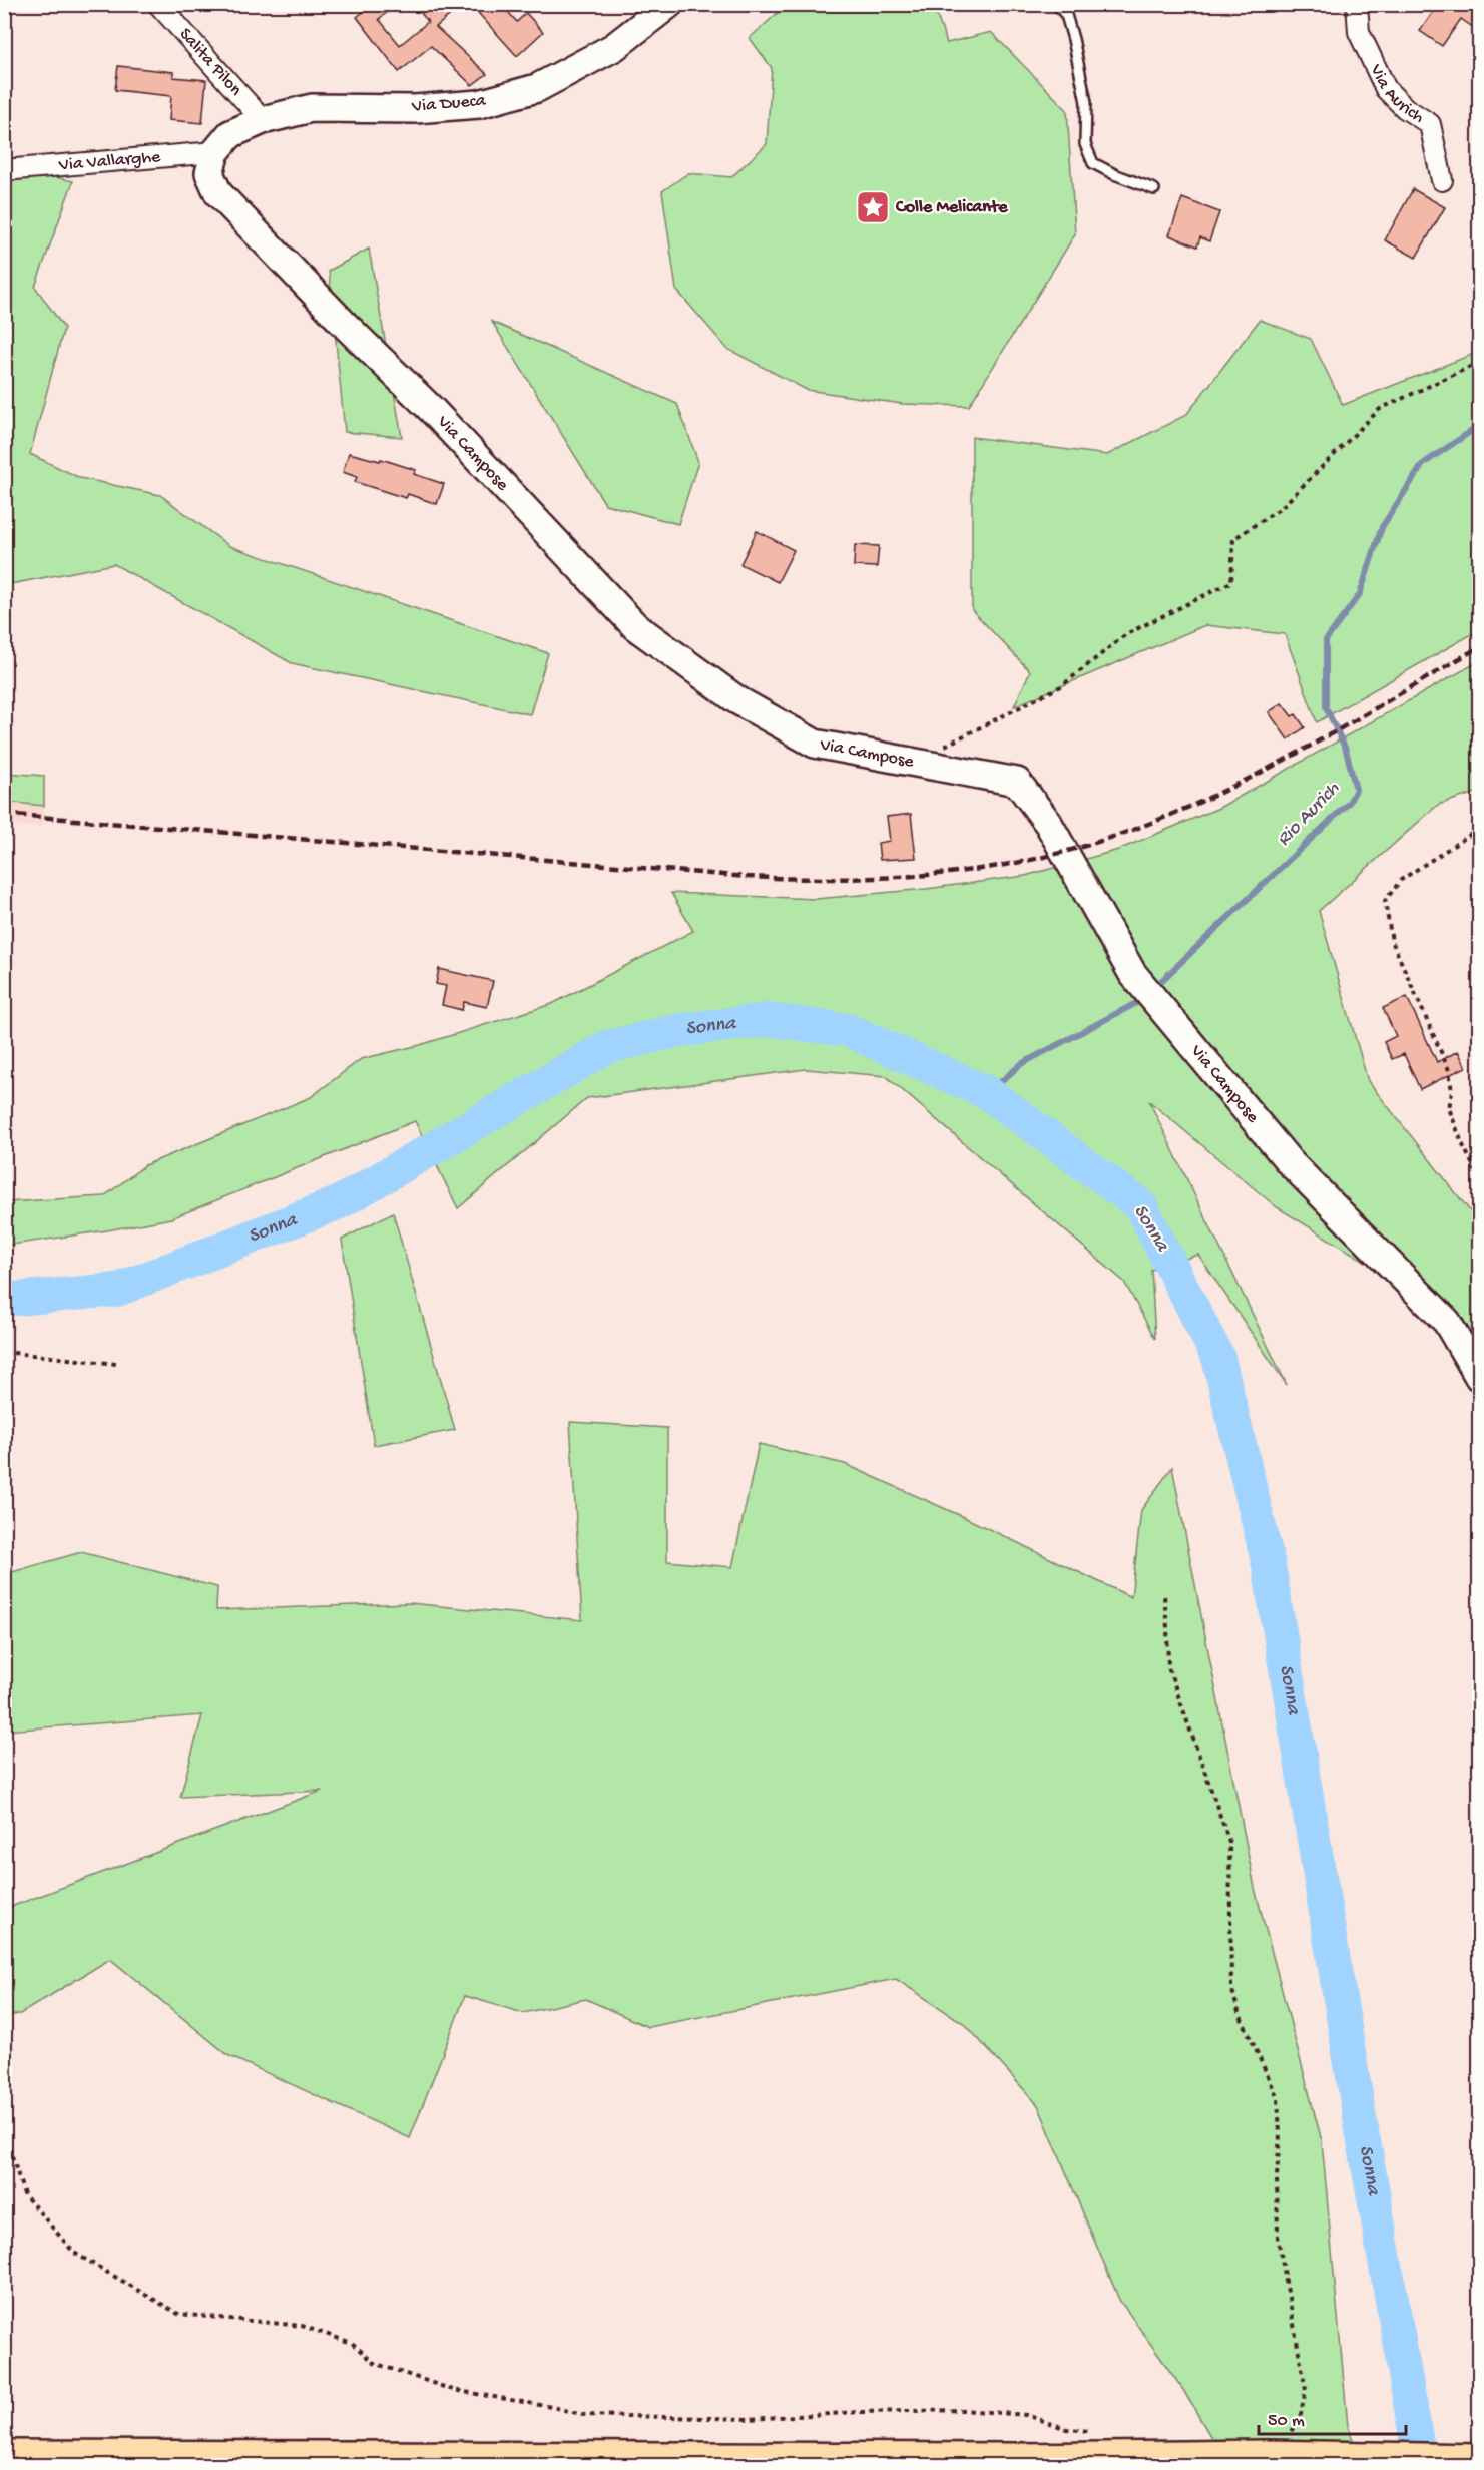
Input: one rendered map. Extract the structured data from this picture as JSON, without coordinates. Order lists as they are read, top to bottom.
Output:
{
  "streets": {
    "street": [
      "Salita Pilon",
      "Via Aurich",
      "Via Dueca",
      "Via Vallarghe",
      "Via Campose"
    ]
  },
  "crossings": [
    ["Salita Pilon", "Via Dueca"],
    ["Via Dueca", "Via Vallarghe"],
    ["Via Dueca", "Via Campose"],
    ["Via Vallarghe", "Via Campose"]
  ],
  "water": ["Rio Aurich", "Sonna"],
  "places": {
    "place": ["Colle Melicante"]
  },
  "scale_bar": "50 m"
}
